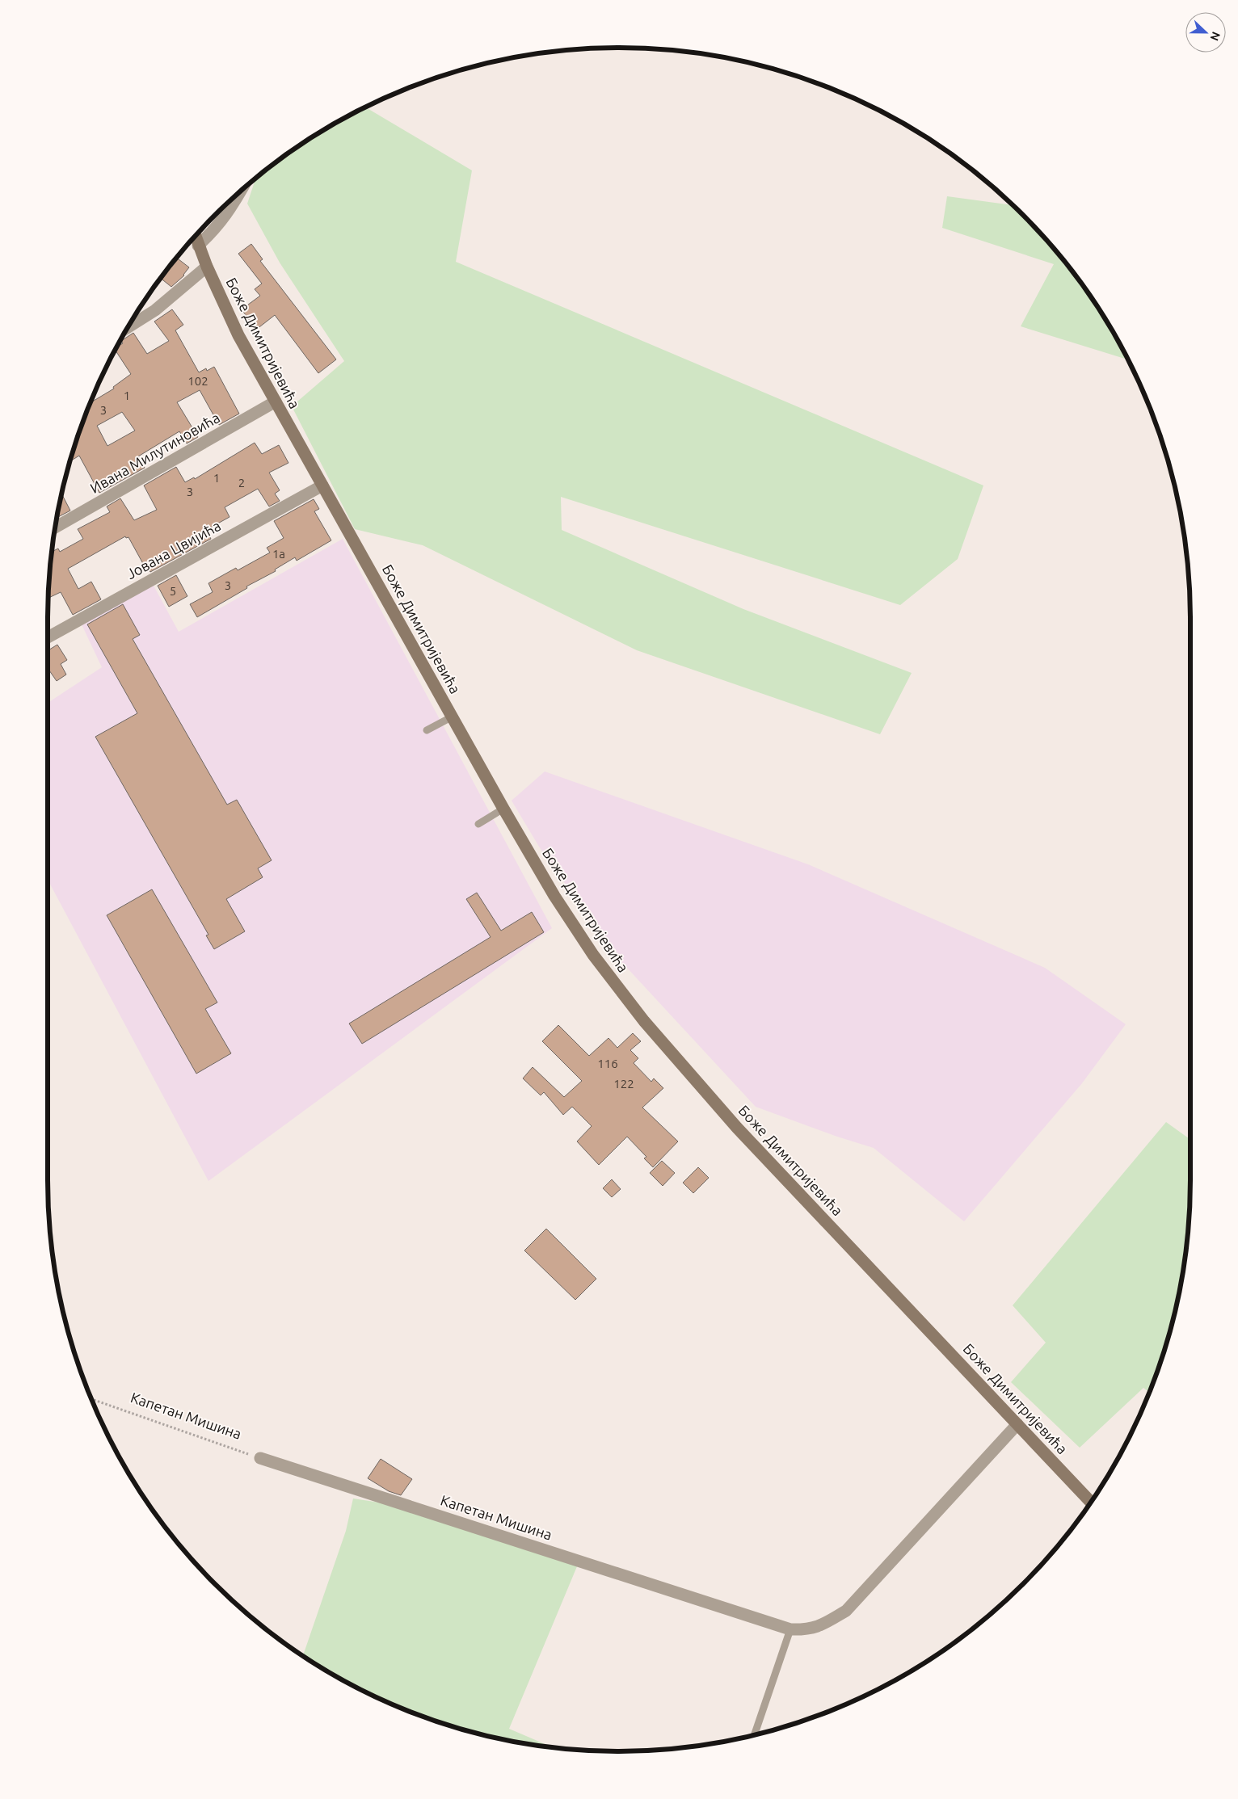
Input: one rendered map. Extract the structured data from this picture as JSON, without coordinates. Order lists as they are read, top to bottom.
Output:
{
  "streets": {
    "main road": ["Боже Димитријевића"],
    "street": ["Ивана Милутиновића", "Јована Цвијића", "Капетан Мишина"]
  },
  "crossings": [
    ["Боже Димитријевића", "Ивана Милутиновића"],
    ["Боже Димитријевића", "Јована Цвијића"],
    ["Боже Димитријевића", "Капетан Мишина"]
  ],
  "house_numbers": [
    "102",
    "1",
    "3",
    "1",
    "2",
    "3",
    "1a",
    "3",
    "5",
    "116",
    "122"
  ],
  "north": "right"
}
